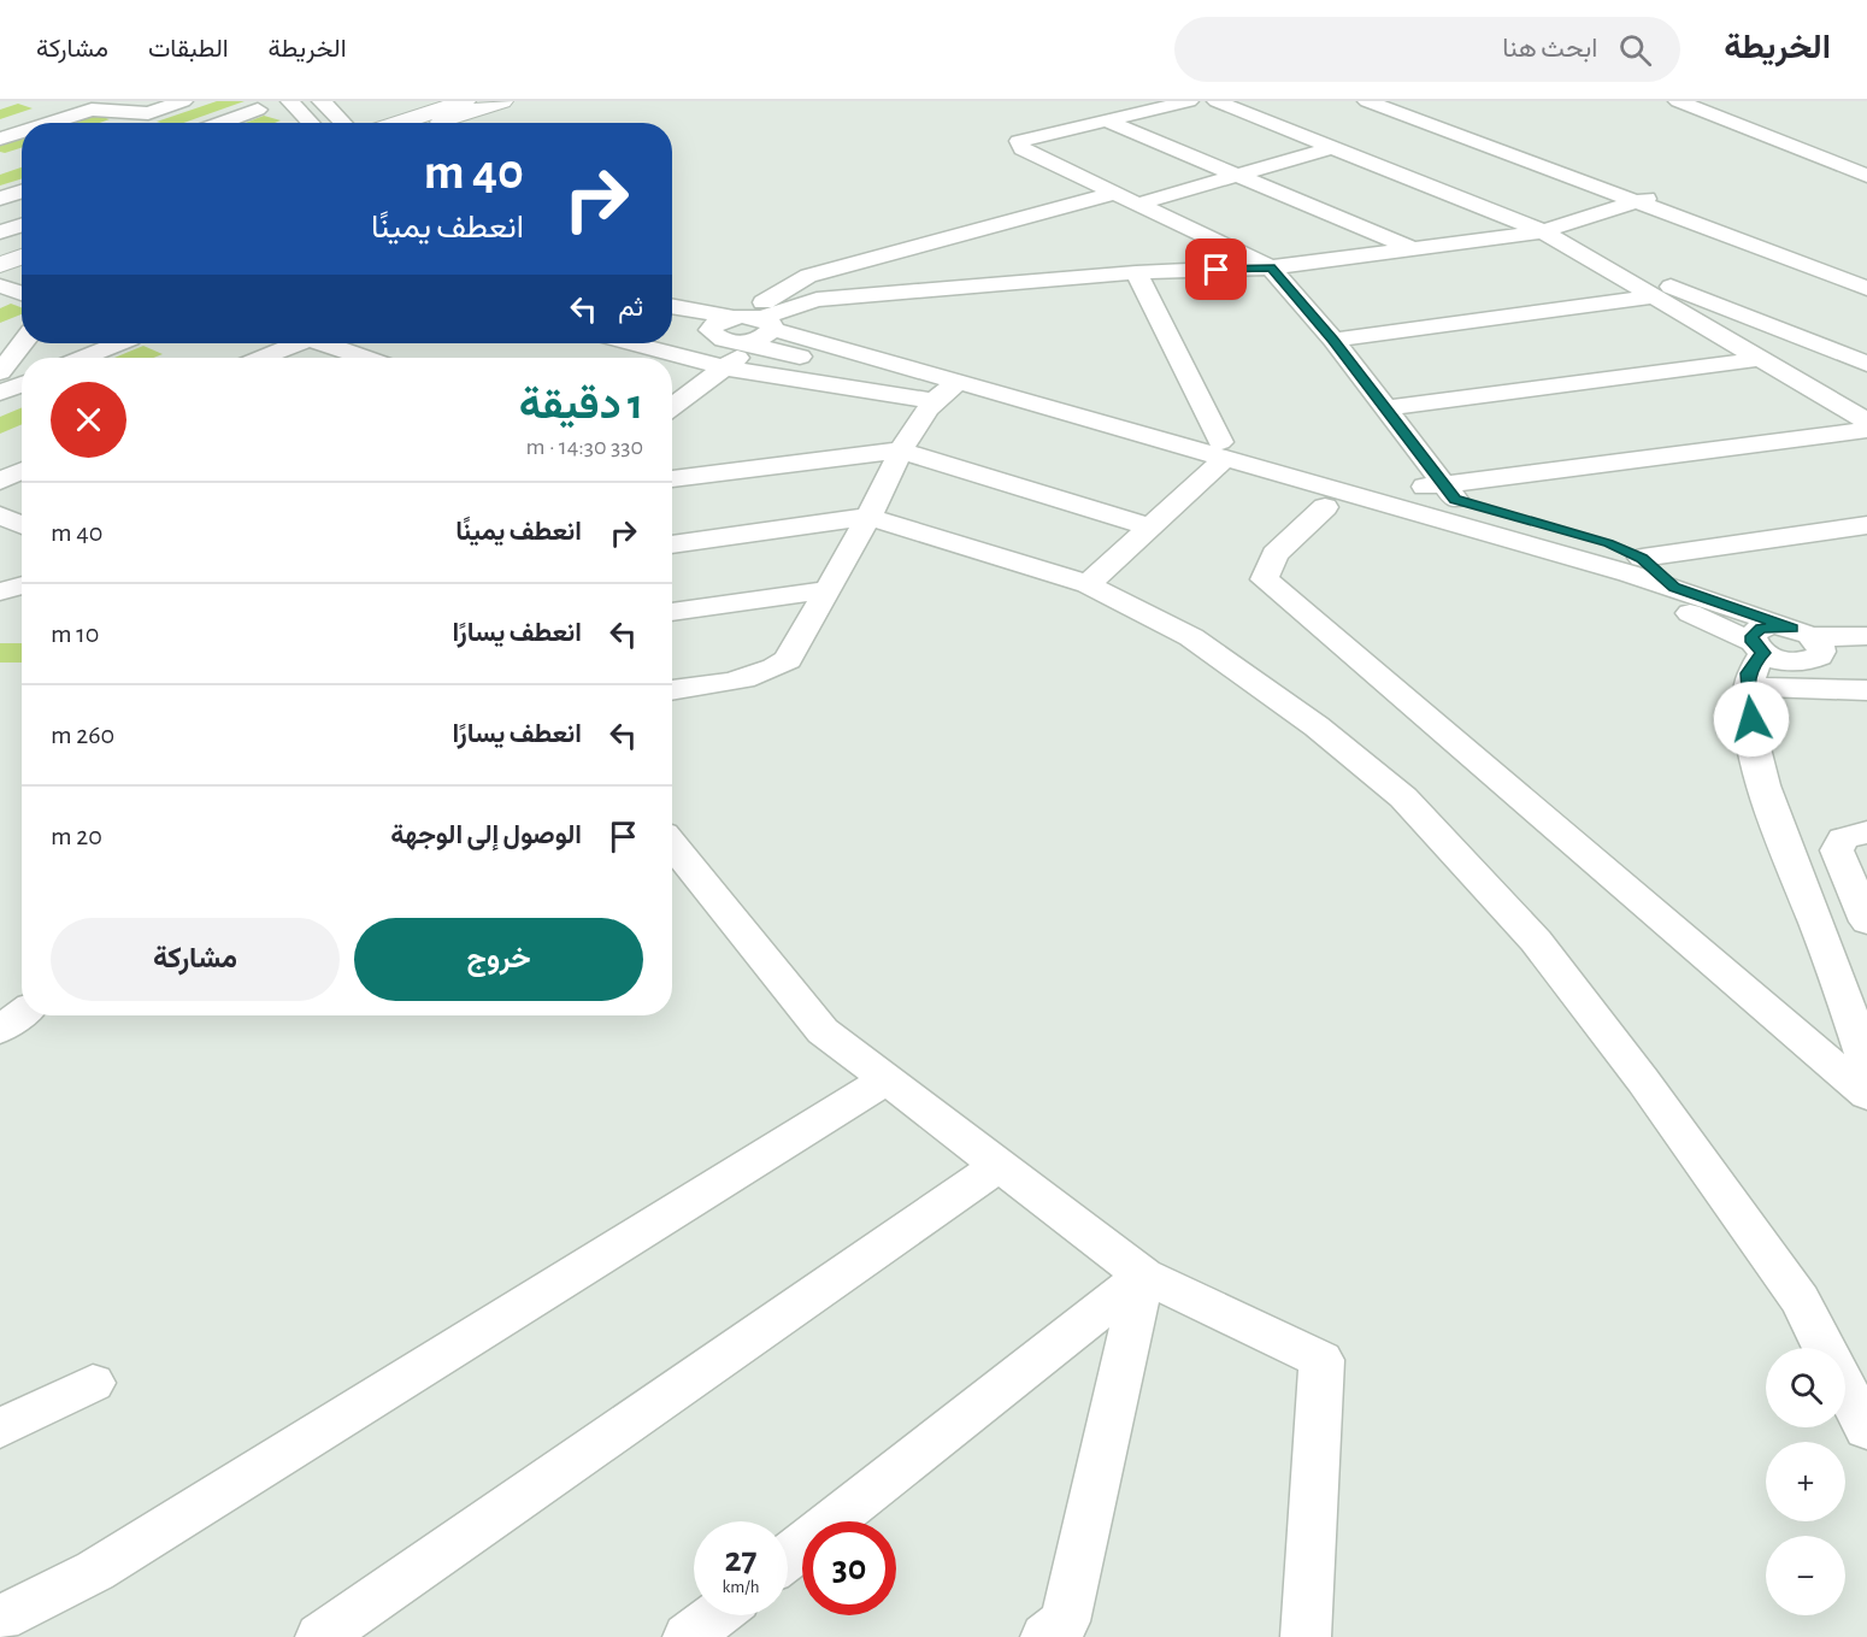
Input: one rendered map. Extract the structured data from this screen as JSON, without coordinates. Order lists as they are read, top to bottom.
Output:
{
  "page": {
    "header": "الخريطة",
    "search": "ابحث هنا",
    "nav": ["الخريطة", "الطبقات", "مشاركة"],
    "turn": ["40 m", "انعطف يمينًا"],
    "then": "ثم",
    "heading": ["1 دقيقة", "330 m · 14:30"],
    "list": [
      {
        "name": "انعطف يمينًا",
        "value": "40 m"
      },
      {
        "name": "انعطف يسارًا",
        "value": "10 m"
      },
      {
        "name": "انعطف يسارًا",
        "value": "260 m"
      },
      {
        "name": "الوصول إلى الوجهة",
        "value": "20 m"
      }
    ],
    "buttons": ["خروج", "مشاركة"],
    "map_buttons": ["+", "−"],
    "speed": "27 km/h",
    "limit": "30"
  }
}
